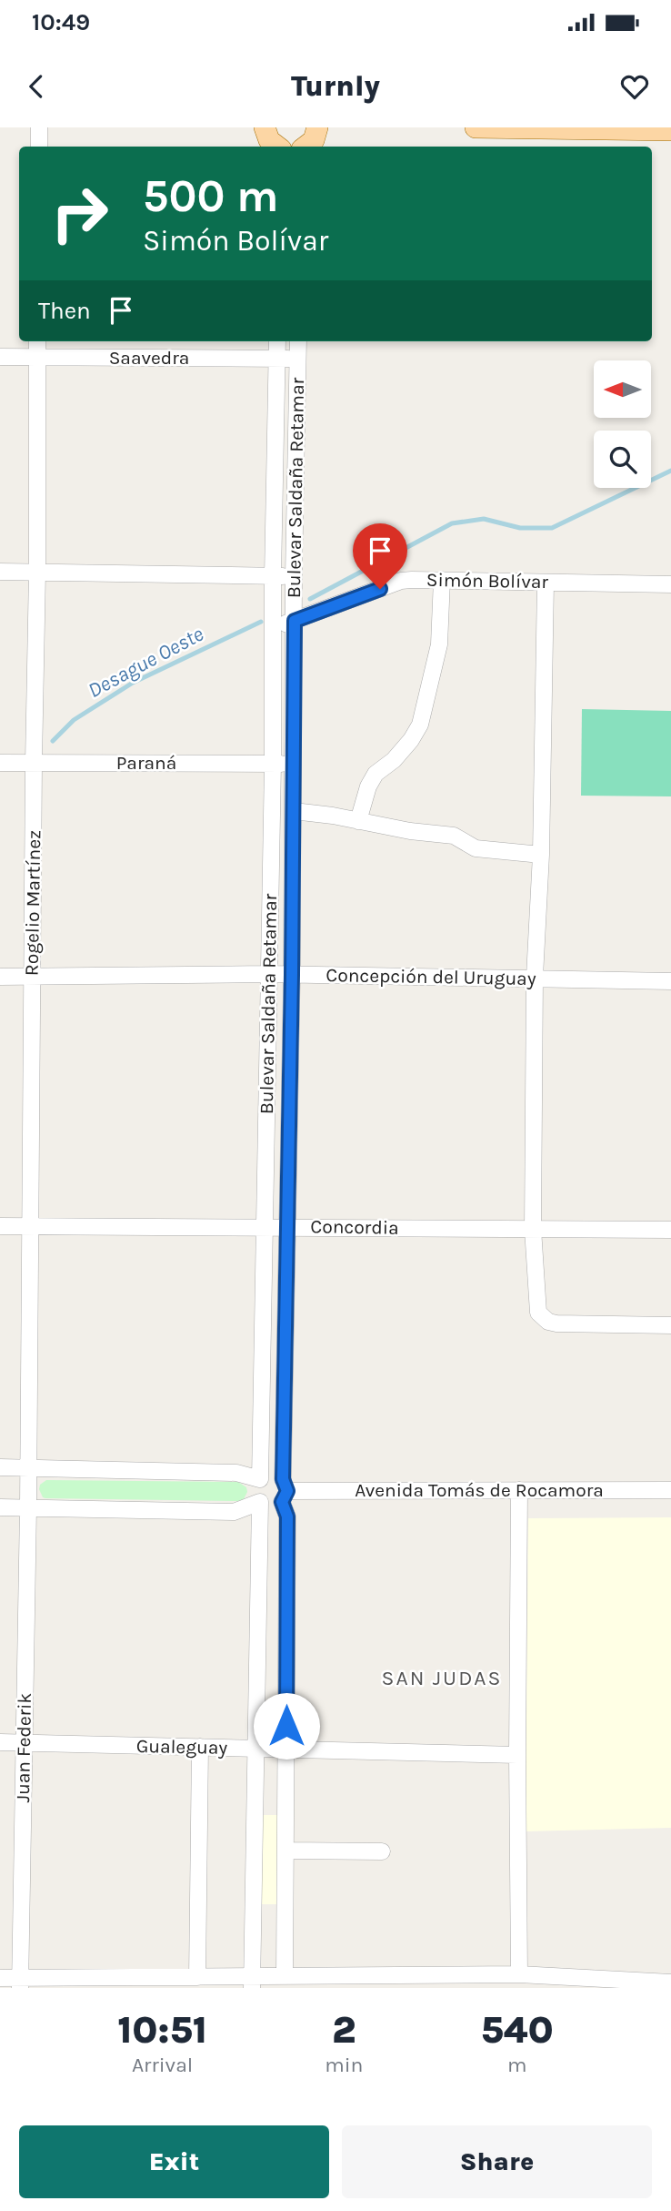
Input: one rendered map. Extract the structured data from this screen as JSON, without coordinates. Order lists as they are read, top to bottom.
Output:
{
  "streets": {
    "street": [
      "Saavedra",
      "Bulevar Saldaña Retamar",
      "Simón Bolívar",
      "Paraná",
      "Rogelio Martínez",
      "Concepción del Uruguay",
      "Concordia",
      "Avenida Tomás de Rocamora",
      "Gualeguay",
      "Juan Federik"
    ]
  },
  "crossings": [
    ["Saavedra", "Bulevar Saldaña Retamar"],
    ["Saavedra", "Rogelio Martínez"],
    ["Bulevar Saldaña Retamar", "Simón Bolívar"],
    ["Bulevar Saldaña Retamar", "Paraná"],
    ["Bulevar Saldaña Retamar", "Concepción del Uruguay"],
    ["Bulevar Saldaña Retamar", "Concordia"],
    ["Bulevar Saldaña Retamar", "Avenida Tomás de Rocamora"],
    ["Bulevar Saldaña Retamar", "Gualeguay"],
    ["Paraná", "Rogelio Martínez"],
    ["Rogelio Martínez", "Concepción del Uruguay"],
    ["Rogelio Martínez", "Concordia"],
    ["Rogelio Martínez", "Juan Federik"],
    ["Gualeguay", "Juan Federik"]
  ],
  "districts": ["SAN JUDAS"],
  "water": ["Desague Oeste"],
  "north": "left",
  "page": {
    "status": "10:49",
    "header": "Turnly",
    "turn": ["500 m", "Simón Bolívar"],
    "then": "Then",
    "eta": [
      "10:51",
      "Arrival",
      "2",
      "min",
      "540",
      "m"
    ],
    "buttons": ["Exit", "Share"]
  }
}
